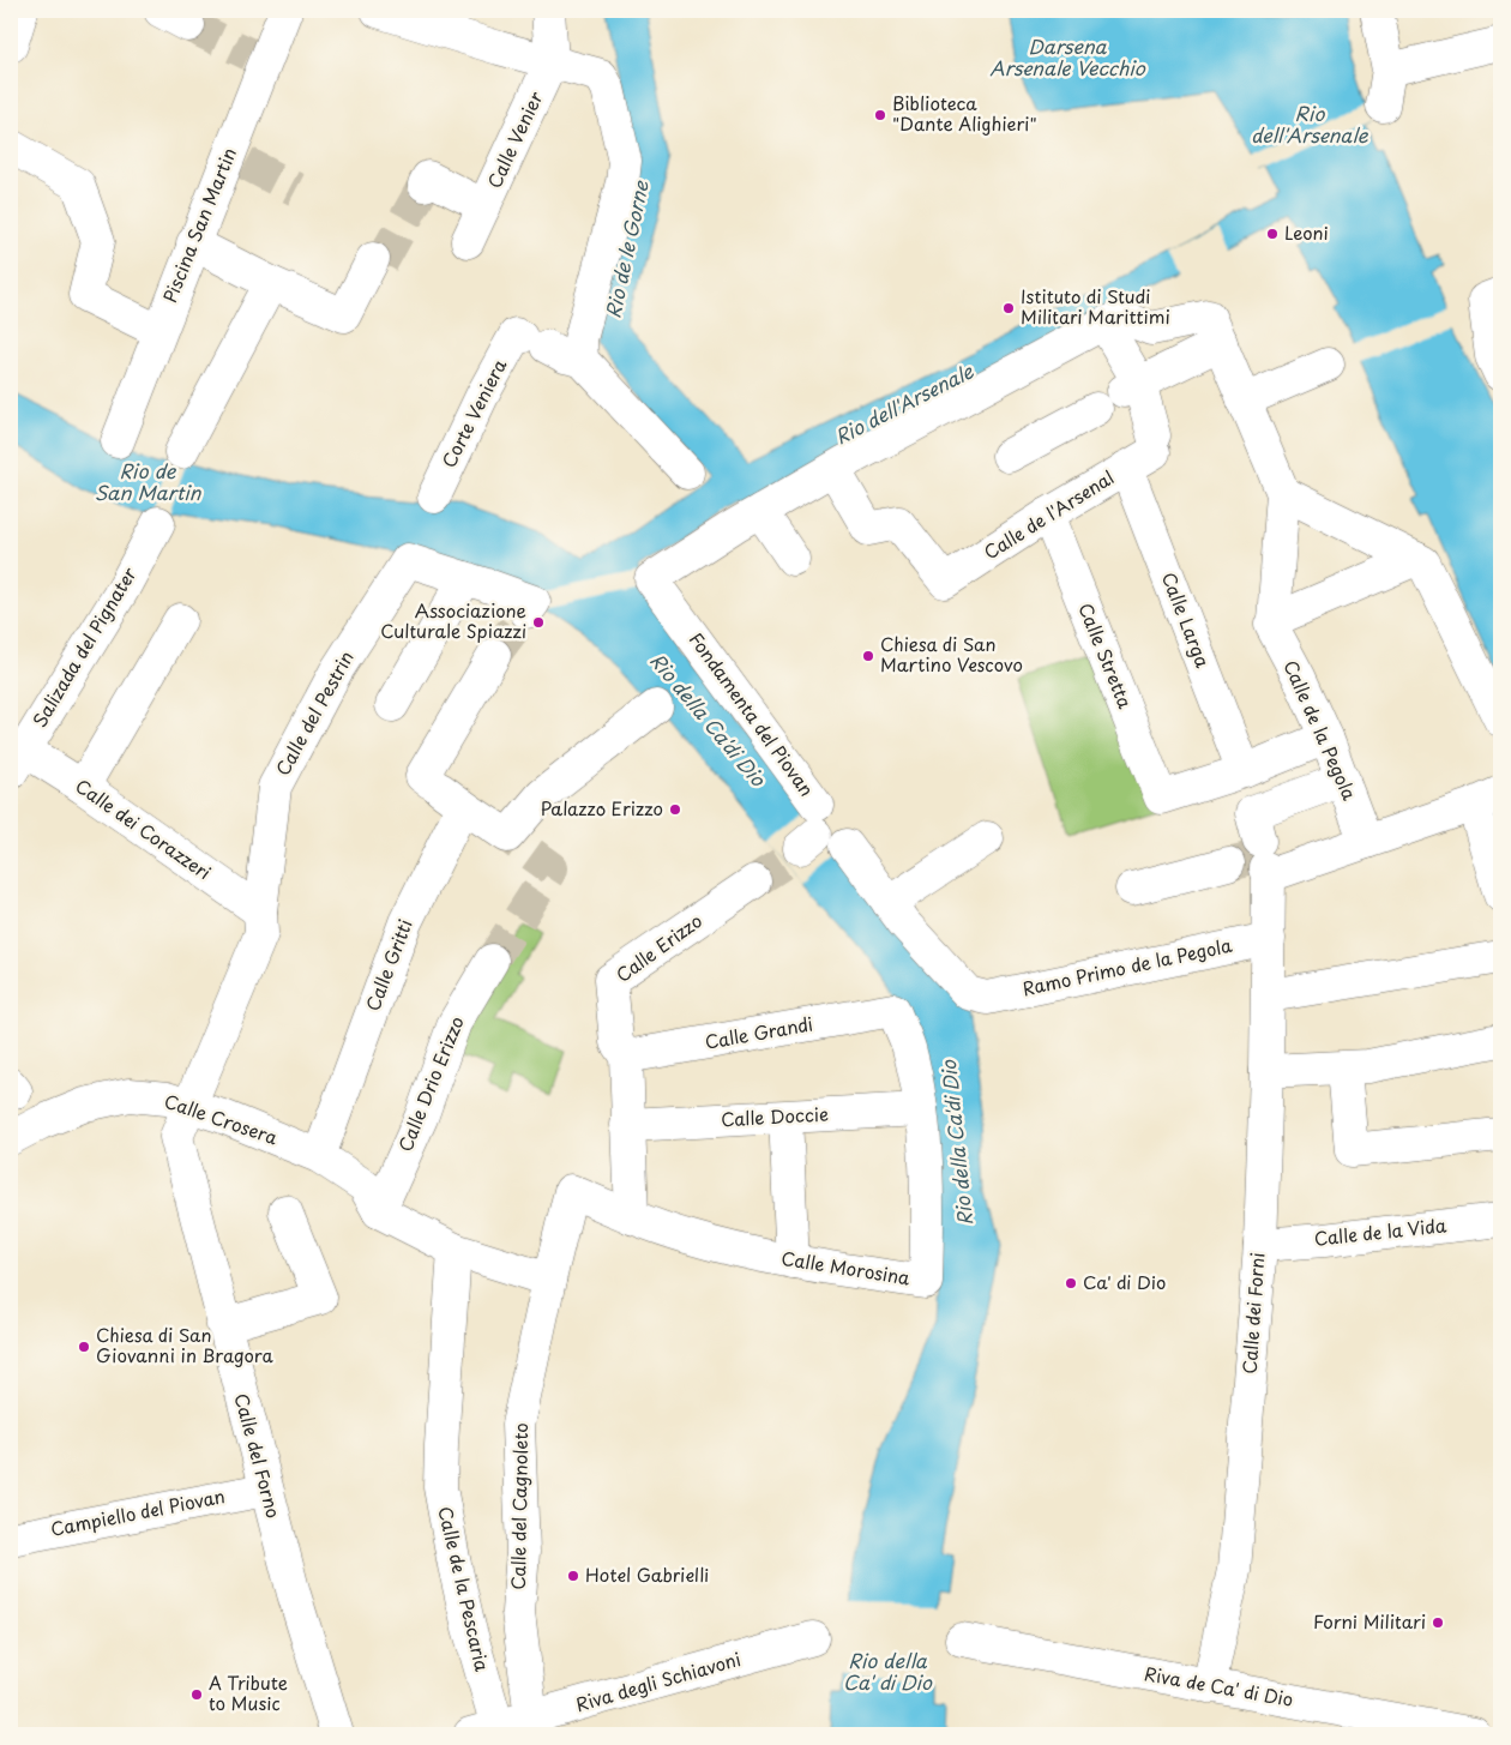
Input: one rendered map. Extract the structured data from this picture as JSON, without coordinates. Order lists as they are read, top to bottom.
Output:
{
  "streets": {
    "street": [
      "Calle Venier",
      "Piscina San Martin",
      "Corte Veniera",
      "Calle de l'Arsenal",
      "Calle Larga",
      "Salizada del Pignater",
      "Calle Stretta",
      "Calle del Pestrin",
      "Fondamenta del Piovan",
      "Calle de la Pegola",
      "Calle dei Corazzeri",
      "Calle Erizzo",
      "Calle Gritti",
      "Ramo Primo de la Pegola",
      "Calle Grandi",
      "Calle Drio Erizzo",
      "Calle Doccie",
      "Calle Crosera",
      "Calle de la Vida",
      "Calle Morosina",
      "Calle dei Forni",
      "Calle del Forno",
      "Calle del Cagnoleto",
      "Campiello del Piovan",
      "Calle de la Pescaria",
      "Riva degli Schiavoni",
      "Riva de Ca' di Dio"
    ]
  },
  "crossings": [
    ["Calle de l'Arsenal", "Calle Larga"],
    ["Calle de l'Arsenal", "Calle Stretta"],
    ["Calle Larga", "Calle Stretta"],
    ["Salizada del Pignater", "Calle dei Corazzeri"],
    ["Calle del Pestrin", "Calle dei Corazzeri"],
    ["Calle del Pestrin", "Calle Crosera"],
    ["Calle del Pestrin", "Calle del Forno"],
    ["Fondamenta del Piovan", "Ramo Primo de la Pegola"],
    ["Calle Erizzo", "Calle Grandi"],
    ["Calle Erizzo", "Calle Doccie"],
    ["Calle Erizzo", "Calle Morosina"],
    ["Calle Gritti", "Calle Crosera"],
    ["Ramo Primo de la Pegola", "Calle dei Forni"],
    ["Calle Grandi", "Calle Morosina"],
    ["Calle Drio Erizzo", "Calle Crosera"],
    ["Calle Doccie", "Calle Morosina"],
    ["Calle Crosera", "Calle del Forno"],
    ["Calle de la Vida", "Calle dei Forni"],
    ["Calle Morosina", "Calle del Cagnoleto"],
    ["Calle dei Forni", "Riva de Ca' di Dio"],
    ["Calle del Forno", "Campiello del Piovan"],
    ["Calle del Cagnoleto", "Riva degli Schiavoni"],
    ["Calle de la Pescaria", "Riva degli Schiavoni"]
  ],
  "water": [
    "Darsena Arsenale Vecchio",
    "Rio dell'Arsenale",
    "Rio de le Gorne",
    "Rio de San Martin",
    "Rio della Ca'di Dio",
    "Rio della Ca' di Dio"
  ],
  "places": [
    "Biblioteca \"Dante Alighieri\"",
    "Leoni",
    "Istituto di Studi Militari Marittimi",
    "Associazione Culturale Spiazzi",
    "Chiesa di San Martino Vescovo",
    "Palazzo Erizzo",
    "Ca' di Dio",
    "Chiesa di San Giovanni in Bragora",
    "Hotel Gabrielli",
    "Forni Militari",
    "A Tribute to Music"
  ]
}
